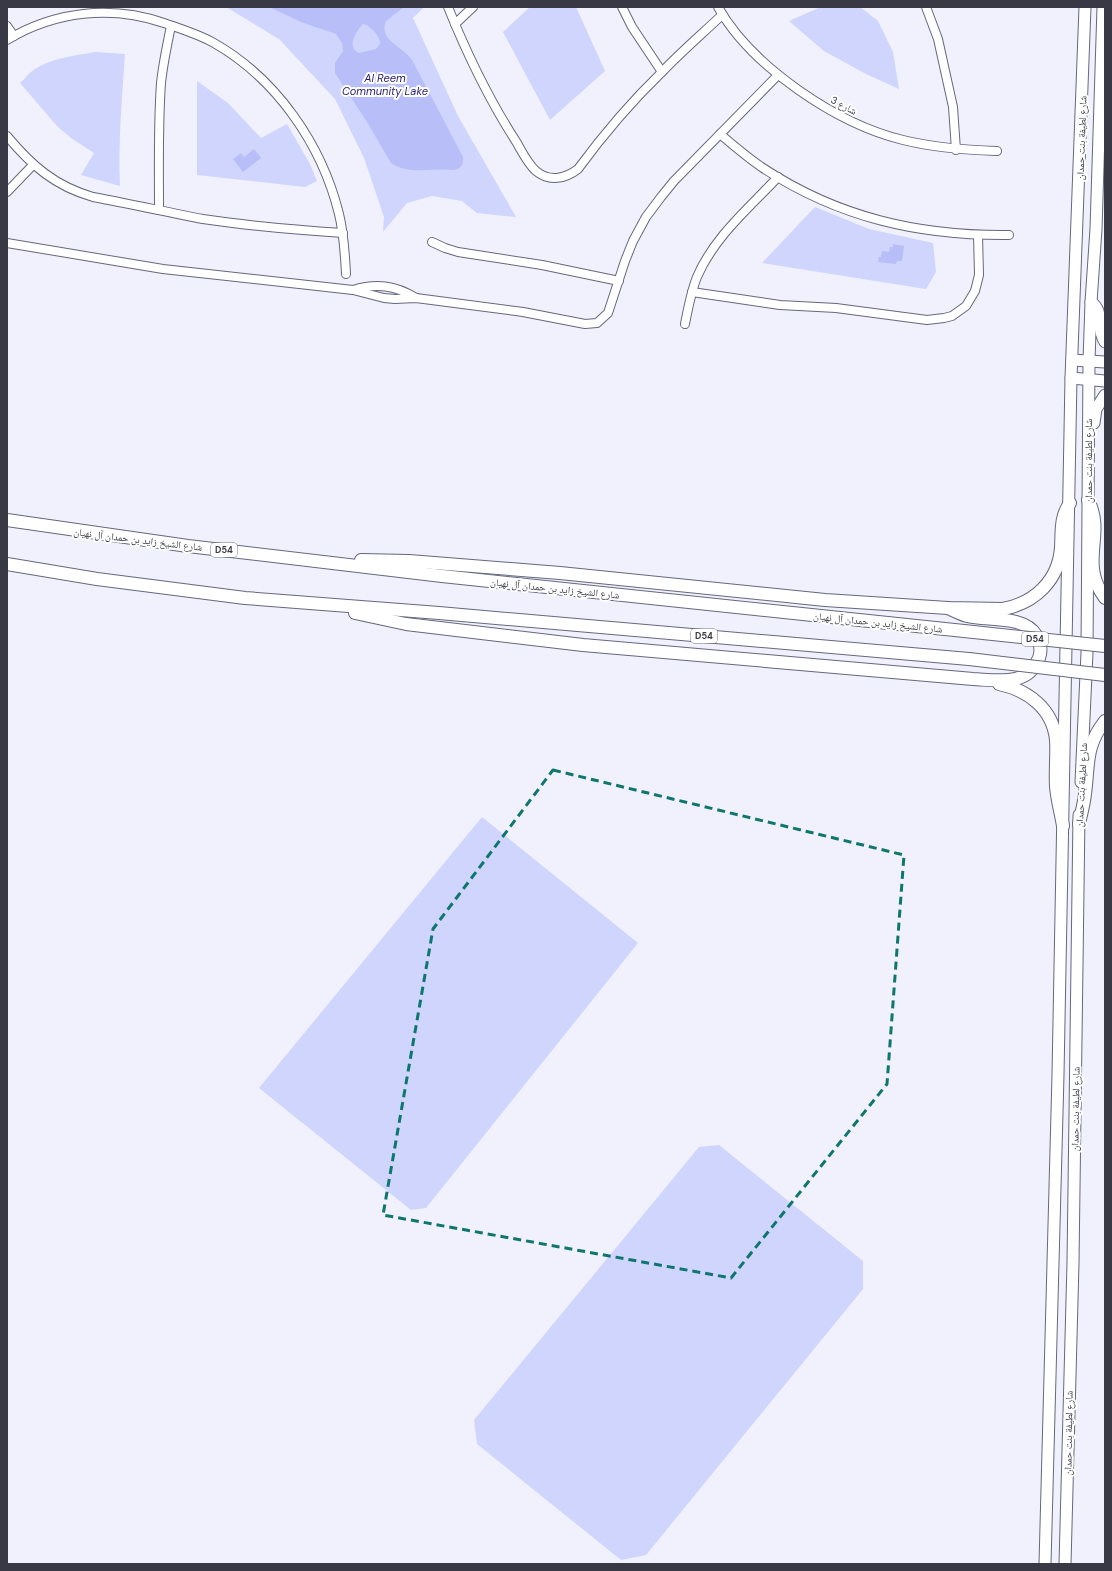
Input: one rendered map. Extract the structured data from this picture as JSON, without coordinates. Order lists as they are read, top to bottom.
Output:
{
  "streets": {
    "main road": ["شارع لطيفة بنت حمدان", "شارع الشيخ زايد بن حمدان آل نهيان", "D54"],
    "street": ["شارع 3"]
  },
  "water": ["Al Reem Community Lake"]
}
